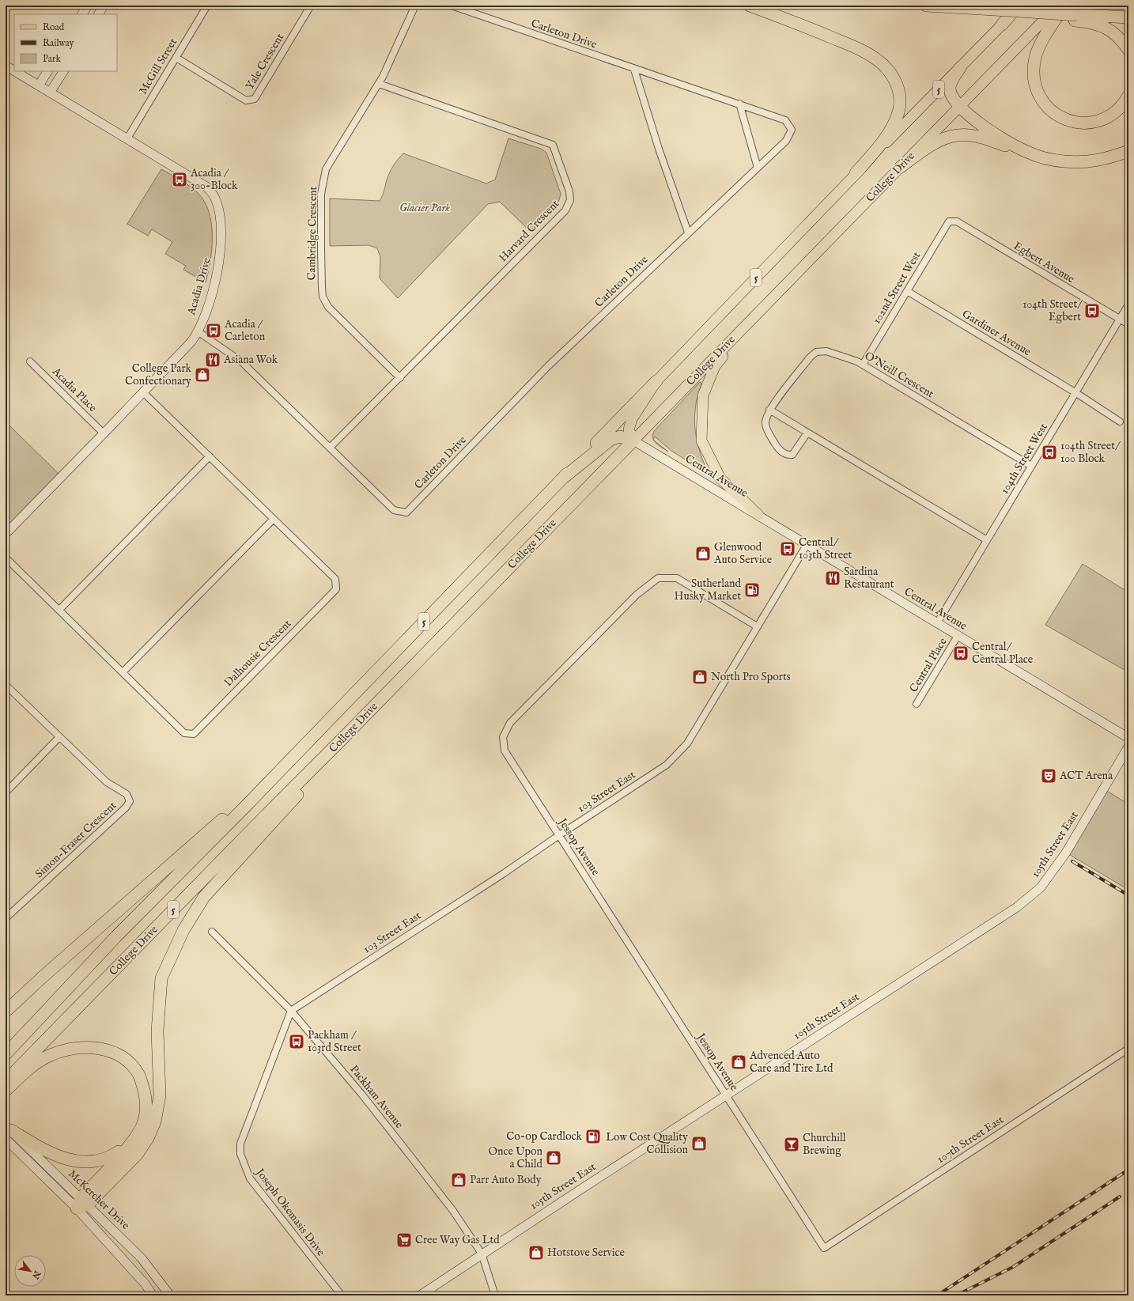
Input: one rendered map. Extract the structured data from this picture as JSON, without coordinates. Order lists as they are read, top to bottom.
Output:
{
  "streets": {
    "highway": ["5", "College Drive"],
    "street": [
      "Carleton Drive",
      "Yale Crescent",
      "McGill Street",
      "Harvard Crescent",
      "Cambridge Crescent",
      "Egbert Avenue",
      "Acadia Drive",
      "102nd Street West",
      "Gardiner Avenue",
      "O'Neill Crescent",
      "Acadia Place",
      "104th Street West",
      "Central Avenue",
      "Dalhousie Crescent",
      "Central Place",
      "103 Street East",
      "Simon-Fraser Crescent",
      "105th Street East",
      "Jessop Avenue",
      "Packham Avenue",
      "107th Street East",
      "McKercher Drive",
      "Joseph Okemasis Drive"
    ]
  },
  "crossings": [
    ["Carleton Drive", "Harvard Crescent"],
    ["Carleton Drive", "Acadia Drive"],
    ["Yale Crescent", "McGill Street"],
    ["McGill Street", "Acadia Drive"],
    ["College Drive", "Central Avenue"],
    ["Harvard Crescent", "Cambridge Crescent"],
    ["Egbert Avenue", "102nd Street West"],
    ["Egbert Avenue", "104th Street West"],
    ["Acadia Drive", "Acadia Place"],
    ["Acadia Drive", "Dalhousie Crescent"],
    ["102nd Street West", "Gardiner Avenue"],
    ["102nd Street West", "O'Neill Crescent"],
    ["Gardiner Avenue", "104th Street West"],
    ["O'Neill Crescent", "104th Street West"],
    ["104th Street West", "Central Avenue"],
    ["Central Avenue", "Central Place"],
    ["Central Avenue", "103 Street East"],
    ["103 Street East", "Jessop Avenue"],
    ["103 Street East", "Packham Avenue"],
    ["103 Street East", "Joseph Okemasis Drive"],
    ["105th Street East", "Jessop Avenue"],
    ["105th Street East", "Packham Avenue"],
    ["Jessop Avenue", "107th Street East"],
    ["Packham Avenue", "Joseph Okemasis Drive"]
  ],
  "parks": ["Glacier Park"],
  "places": {
    "bus stop": [
      "Acadia / 300-Block",
      "104th Street/ Egbert",
      "Acadia / Carleton",
      "104th Street/ 100 Block",
      "Central/ 103th Street",
      "Central/ Central Place",
      "Packham / 103rd Street"
    ],
    "restaurant": ["Asiana Wok", "Sardina Restaurant"],
    "shop": [
      "College Park Confectionary",
      "Glenwood Auto Service",
      "North Pro Sports",
      "Advenced Auto Care and Tire Ltd",
      "Low Cost Quality Collision",
      "Once Upon a Child",
      "Parr Auto Body",
      "Hotstove Service"
    ],
    "fuel station": ["Sutherland Husky Market", "Co-op Cardlock"],
    "theatre": ["ACT Arena"],
    "bar": ["Churchill Brewing"],
    "supermarket": ["Cree Way Gas Ltd"]
  },
  "legend": ["Road", "Railway", "Park"],
  "north": "bottom right"
}
